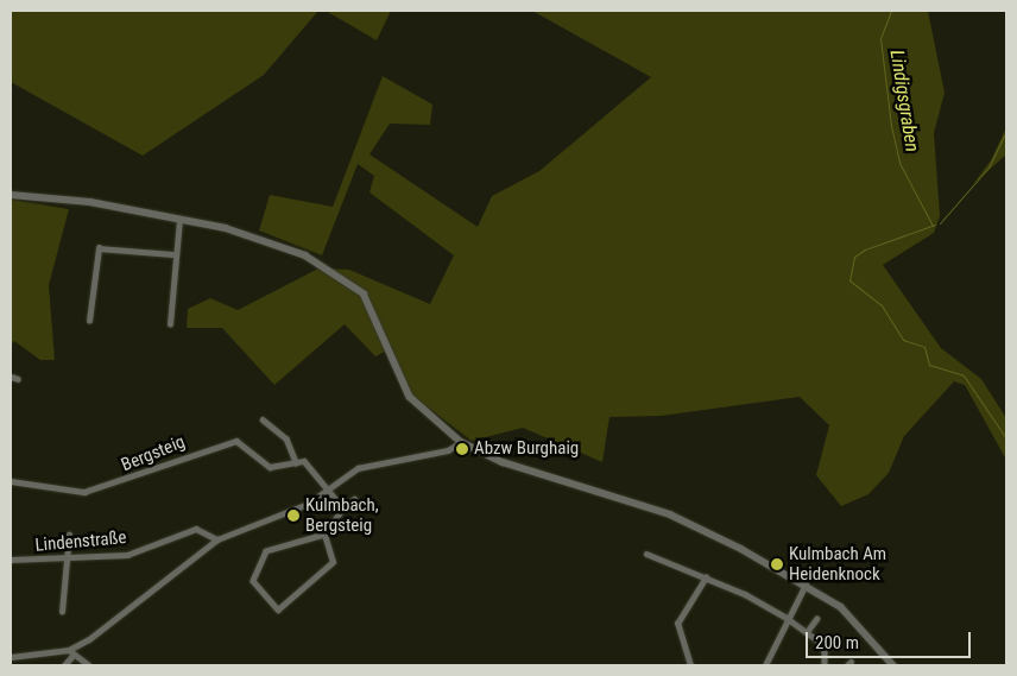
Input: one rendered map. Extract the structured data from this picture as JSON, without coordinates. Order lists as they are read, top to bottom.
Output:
{
  "streets": {
    "street": ["Bergsteig", "Lindenstraße"]
  },
  "water": ["Lindigsgraben"],
  "places": ["Abzw Burghaig", "Kulmbach, Bergsteig", "Kulmbach Am Heidenknock"],
  "scale_bar": "200 m"
}
